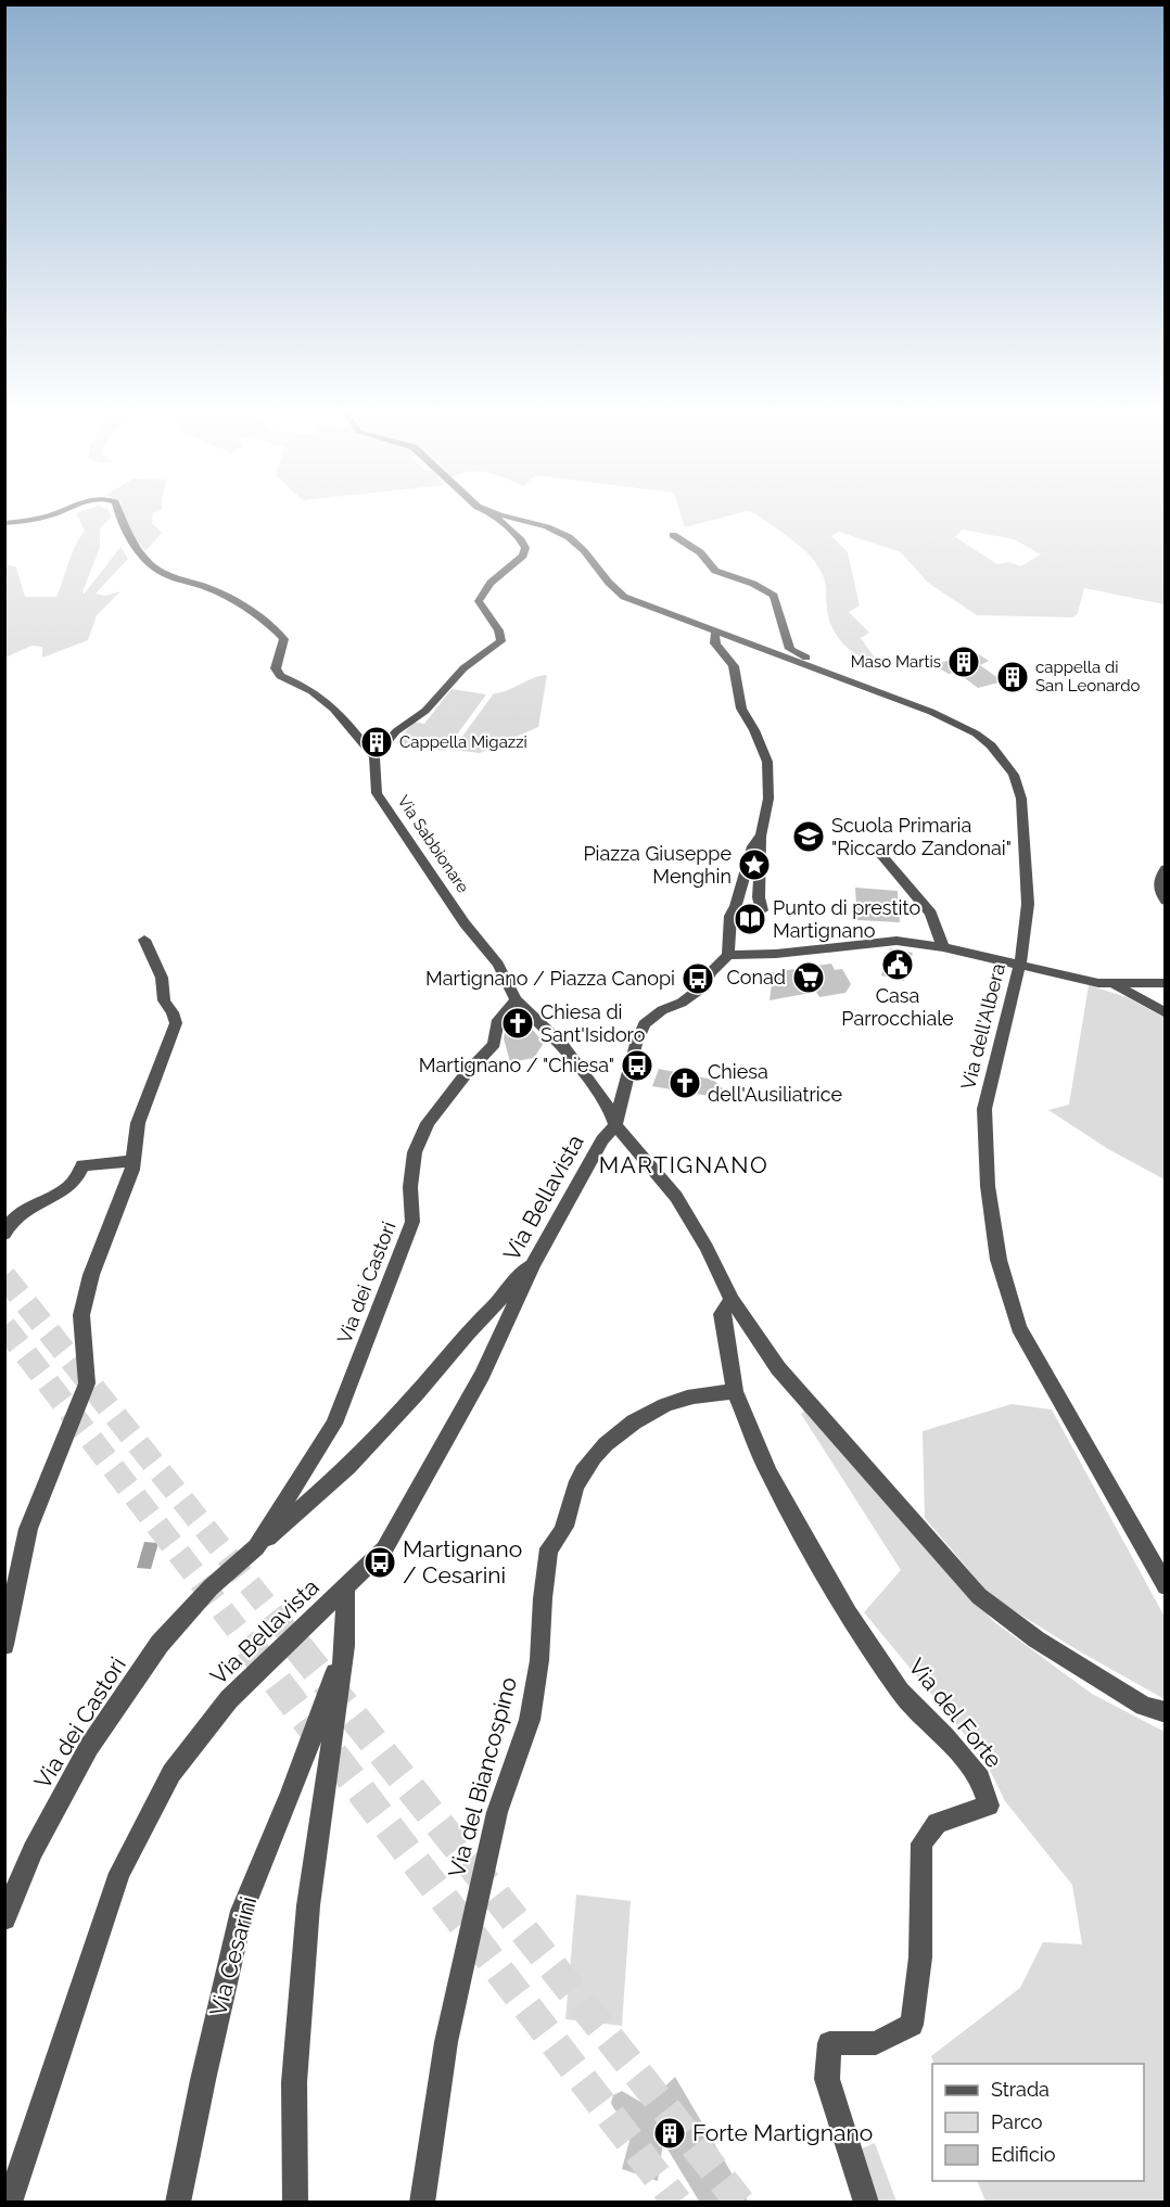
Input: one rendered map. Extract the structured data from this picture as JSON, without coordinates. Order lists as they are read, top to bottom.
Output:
{
  "streets": {
    "street": [
      "Via Sabbionare",
      "Via dell'Albera",
      "Via Bellavista",
      "Via dei Castori",
      "Via del Forte",
      "Via del Biancospino",
      "Via Cesarini"
    ]
  },
  "crossings": [
    ["Via Sabbionare", "Via Bellavista"],
    ["Via Sabbionare", "Via dei Castori"],
    ["Via Bellavista", "Via dei Castori"],
    ["Via Bellavista", "Via Cesarini"],
    ["Via del Forte", "Via del Biancospino"]
  ],
  "districts": ["MARTIGNANO"],
  "places": {
    "building": [
      "Maso Martis",
      "cappella di San Leonardo",
      "Cappella Migazzi",
      "Forte Martignano"
    ],
    "school or university": ["Scuola Primaria \"Riccardo Zandonai\""],
    "place": ["Piazza Giuseppe Menghin"],
    "library": ["Punto di prestito Martignano"],
    "public building": ["Casa Parrocchiale"],
    "supermarket": ["Conad"],
    "bus stop": ["Martignano / Piazza Canopi", "Martignano / \"Chiesa\"", "Martignano / Cesarini"],
    "church": ["Chiesa di Sant'Isidoro", "Chiesa dell'Ausiliatrice"]
  },
  "legend": ["Strada", "Parco", "Edificio"]
}
